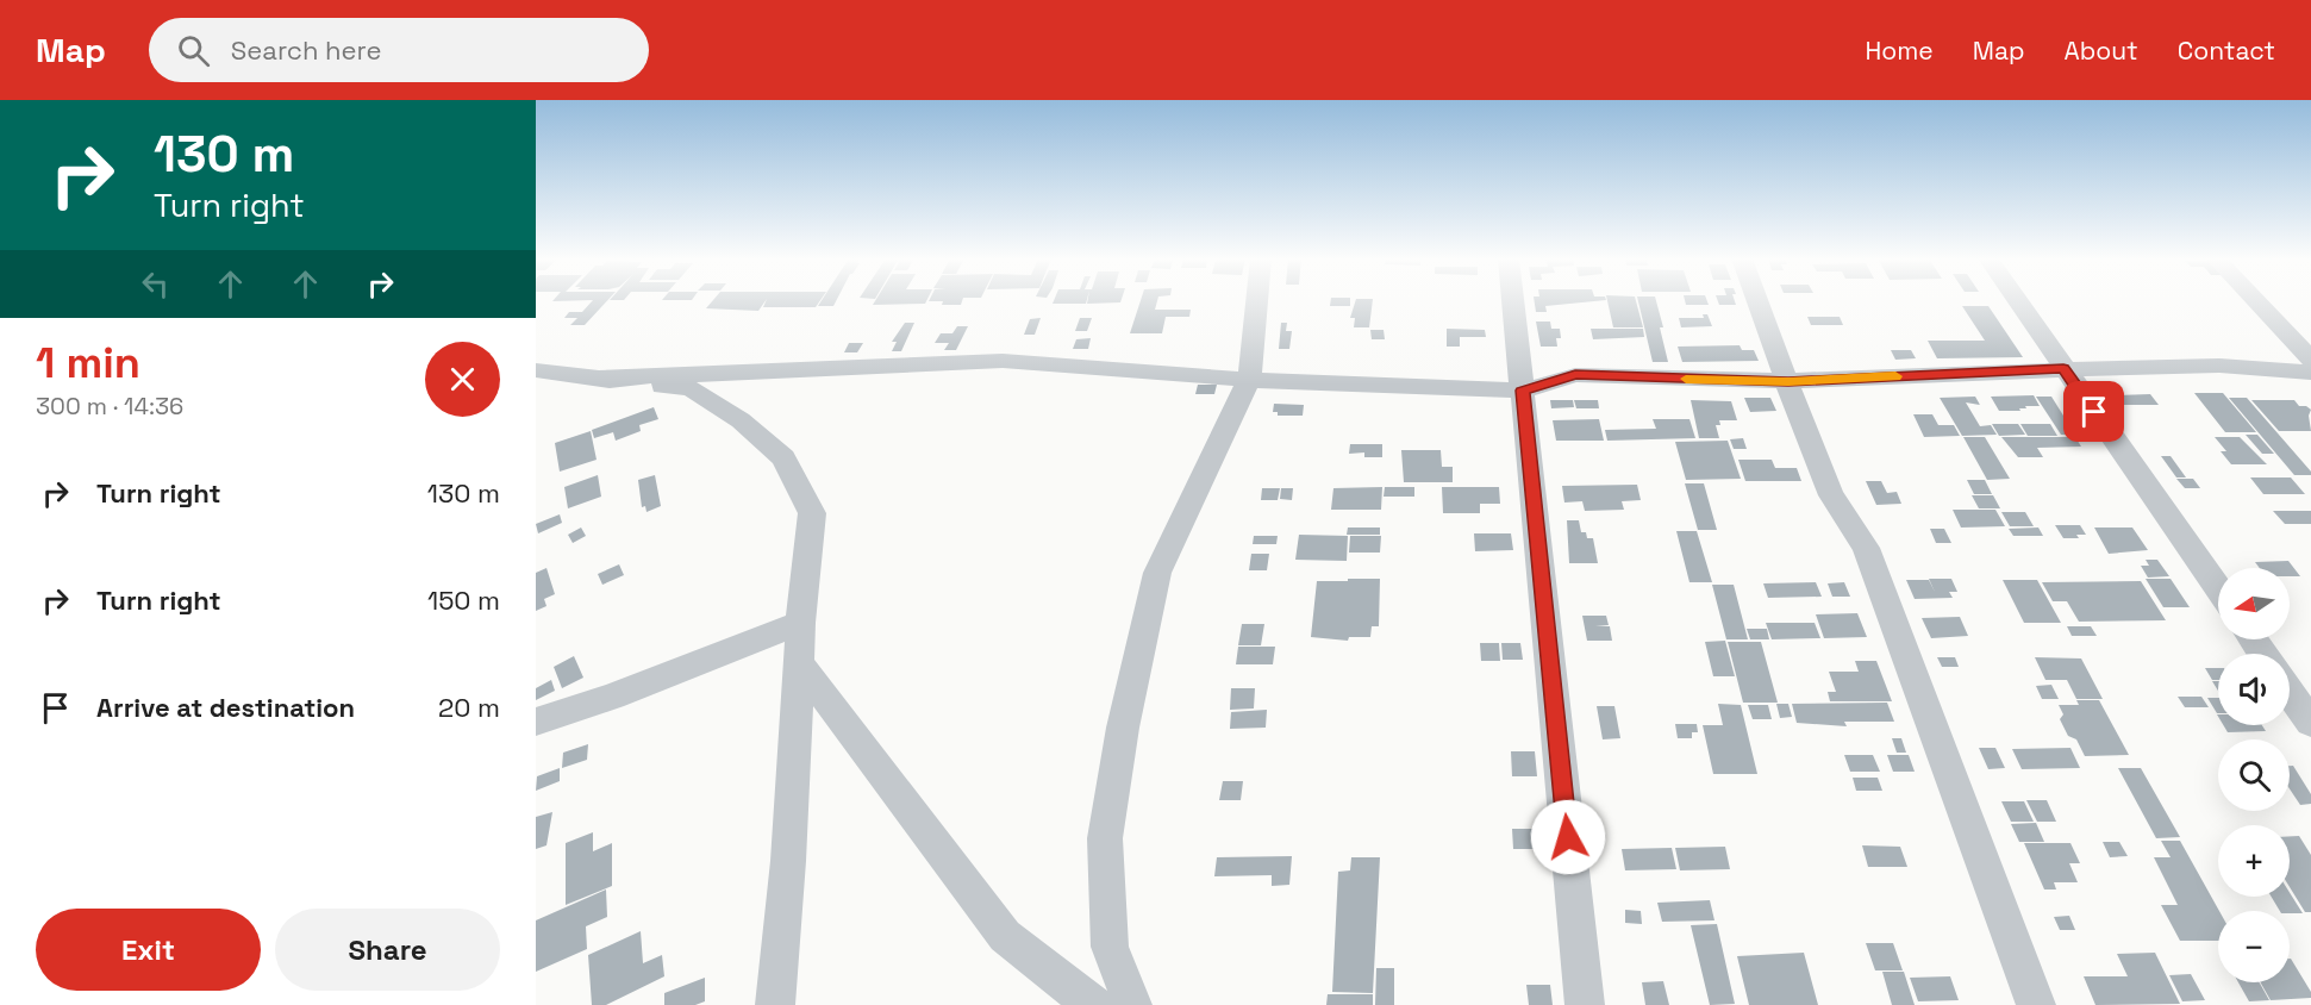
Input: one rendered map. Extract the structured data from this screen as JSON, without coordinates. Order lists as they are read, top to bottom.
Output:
{
  "north": "left",
  "page": {
    "header": "Map",
    "search": "Search here",
    "nav": [
      "Home",
      "Map",
      "About",
      "Contact"
    ],
    "turn": ["130 m", "Turn right"],
    "heading": ["1 min", "300 m · 14:36"],
    "list": [
      {
        "name": "Turn right",
        "value": "130 m"
      },
      {
        "name": "Turn right",
        "value": "150 m"
      },
      {
        "name": "Arrive at destination",
        "value": "20 m"
      }
    ],
    "map_buttons": ["+", "−"],
    "buttons": ["Exit", "Share"]
  }
}
